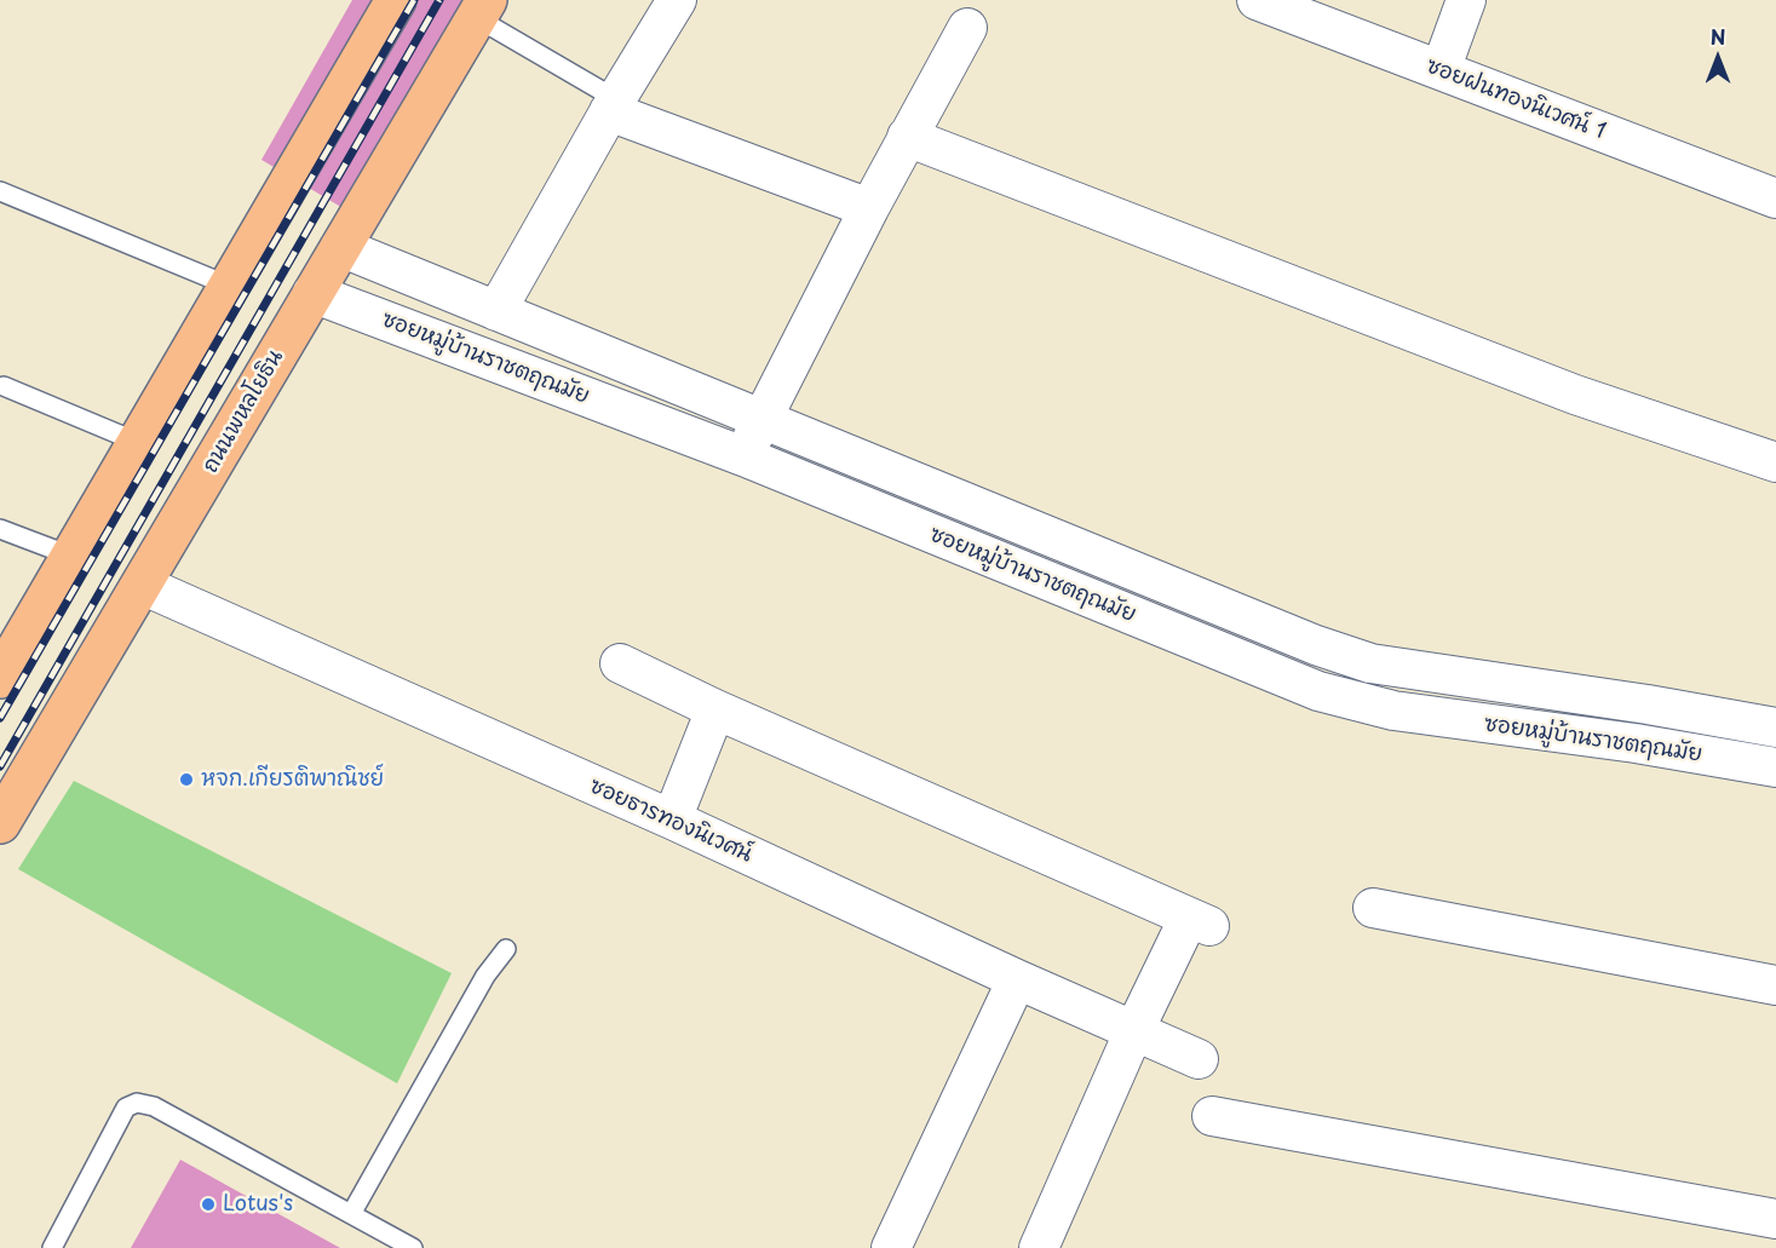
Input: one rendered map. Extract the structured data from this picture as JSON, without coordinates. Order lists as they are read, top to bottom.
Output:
{
  "streets": {
    "main road": ["ถนนพหลโยธิน"],
    "street": ["ซอยฝนทองนิเวศน์ 1", "ซอยหมู่บ้านราชตฤณมัย", "ซอยธารทองนิเวศน์"]
  },
  "crossings": [
    ["ซอยหมู่บ้านราชตฤณมัย", "ถนนพหลโยธิน"],
    ["ถนนพหลโยธิน", "ซอยธารทองนิเวศน์"]
  ],
  "places": ["หจก.เกียรติพาณิชย์", "Lotus's"],
  "north": "top"
}
